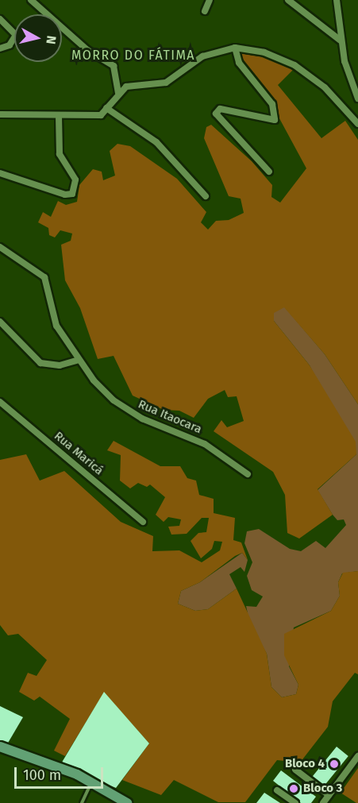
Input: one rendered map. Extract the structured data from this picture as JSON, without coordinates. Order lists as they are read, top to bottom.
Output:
{
  "streets": {
    "street": ["Rua Itaocara", "Rua Maricá"]
  },
  "districts": ["MORRO DO FÁTIMA"],
  "places": ["Bloco 4", "Bloco 3"],
  "scale_bar": "100 m",
  "north": "right"
}
